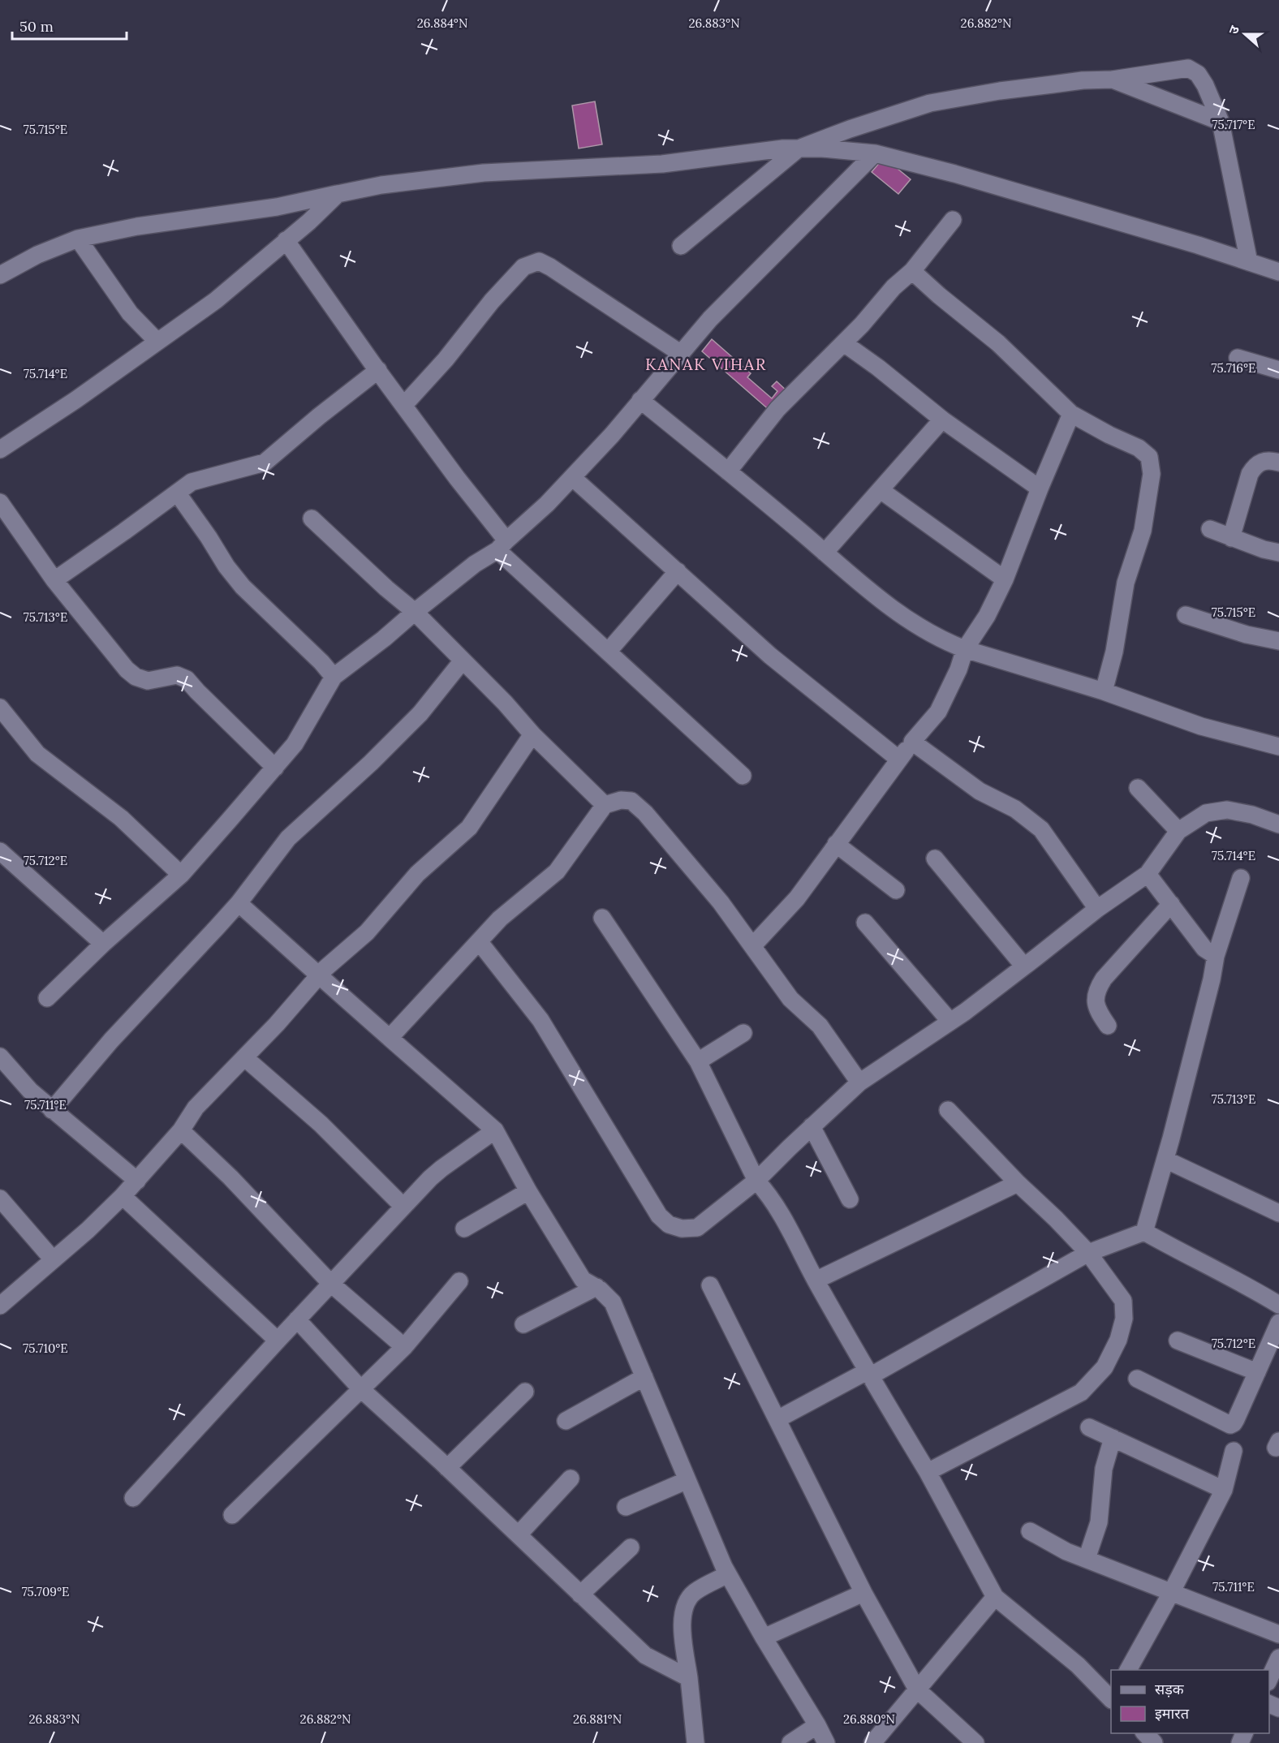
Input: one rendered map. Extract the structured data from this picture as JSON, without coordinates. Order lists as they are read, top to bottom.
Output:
{
  "districts": ["KANAK VIHAR"],
  "legend": ["सड़क", "इमारत"],
  "scale_bar": "50 m",
  "north": "left",
  "coordinates": [
    "26.884°N",
    "26.883°N",
    "26.882°N",
    "75.717°E",
    "75.715°E",
    "75.716°E",
    "75.714°E",
    "75.713°E",
    "75.712°E",
    "75.711°E",
    "75.710°E",
    "75.709°E",
    "26.881°N",
    "26.880°N"
  ]
}
